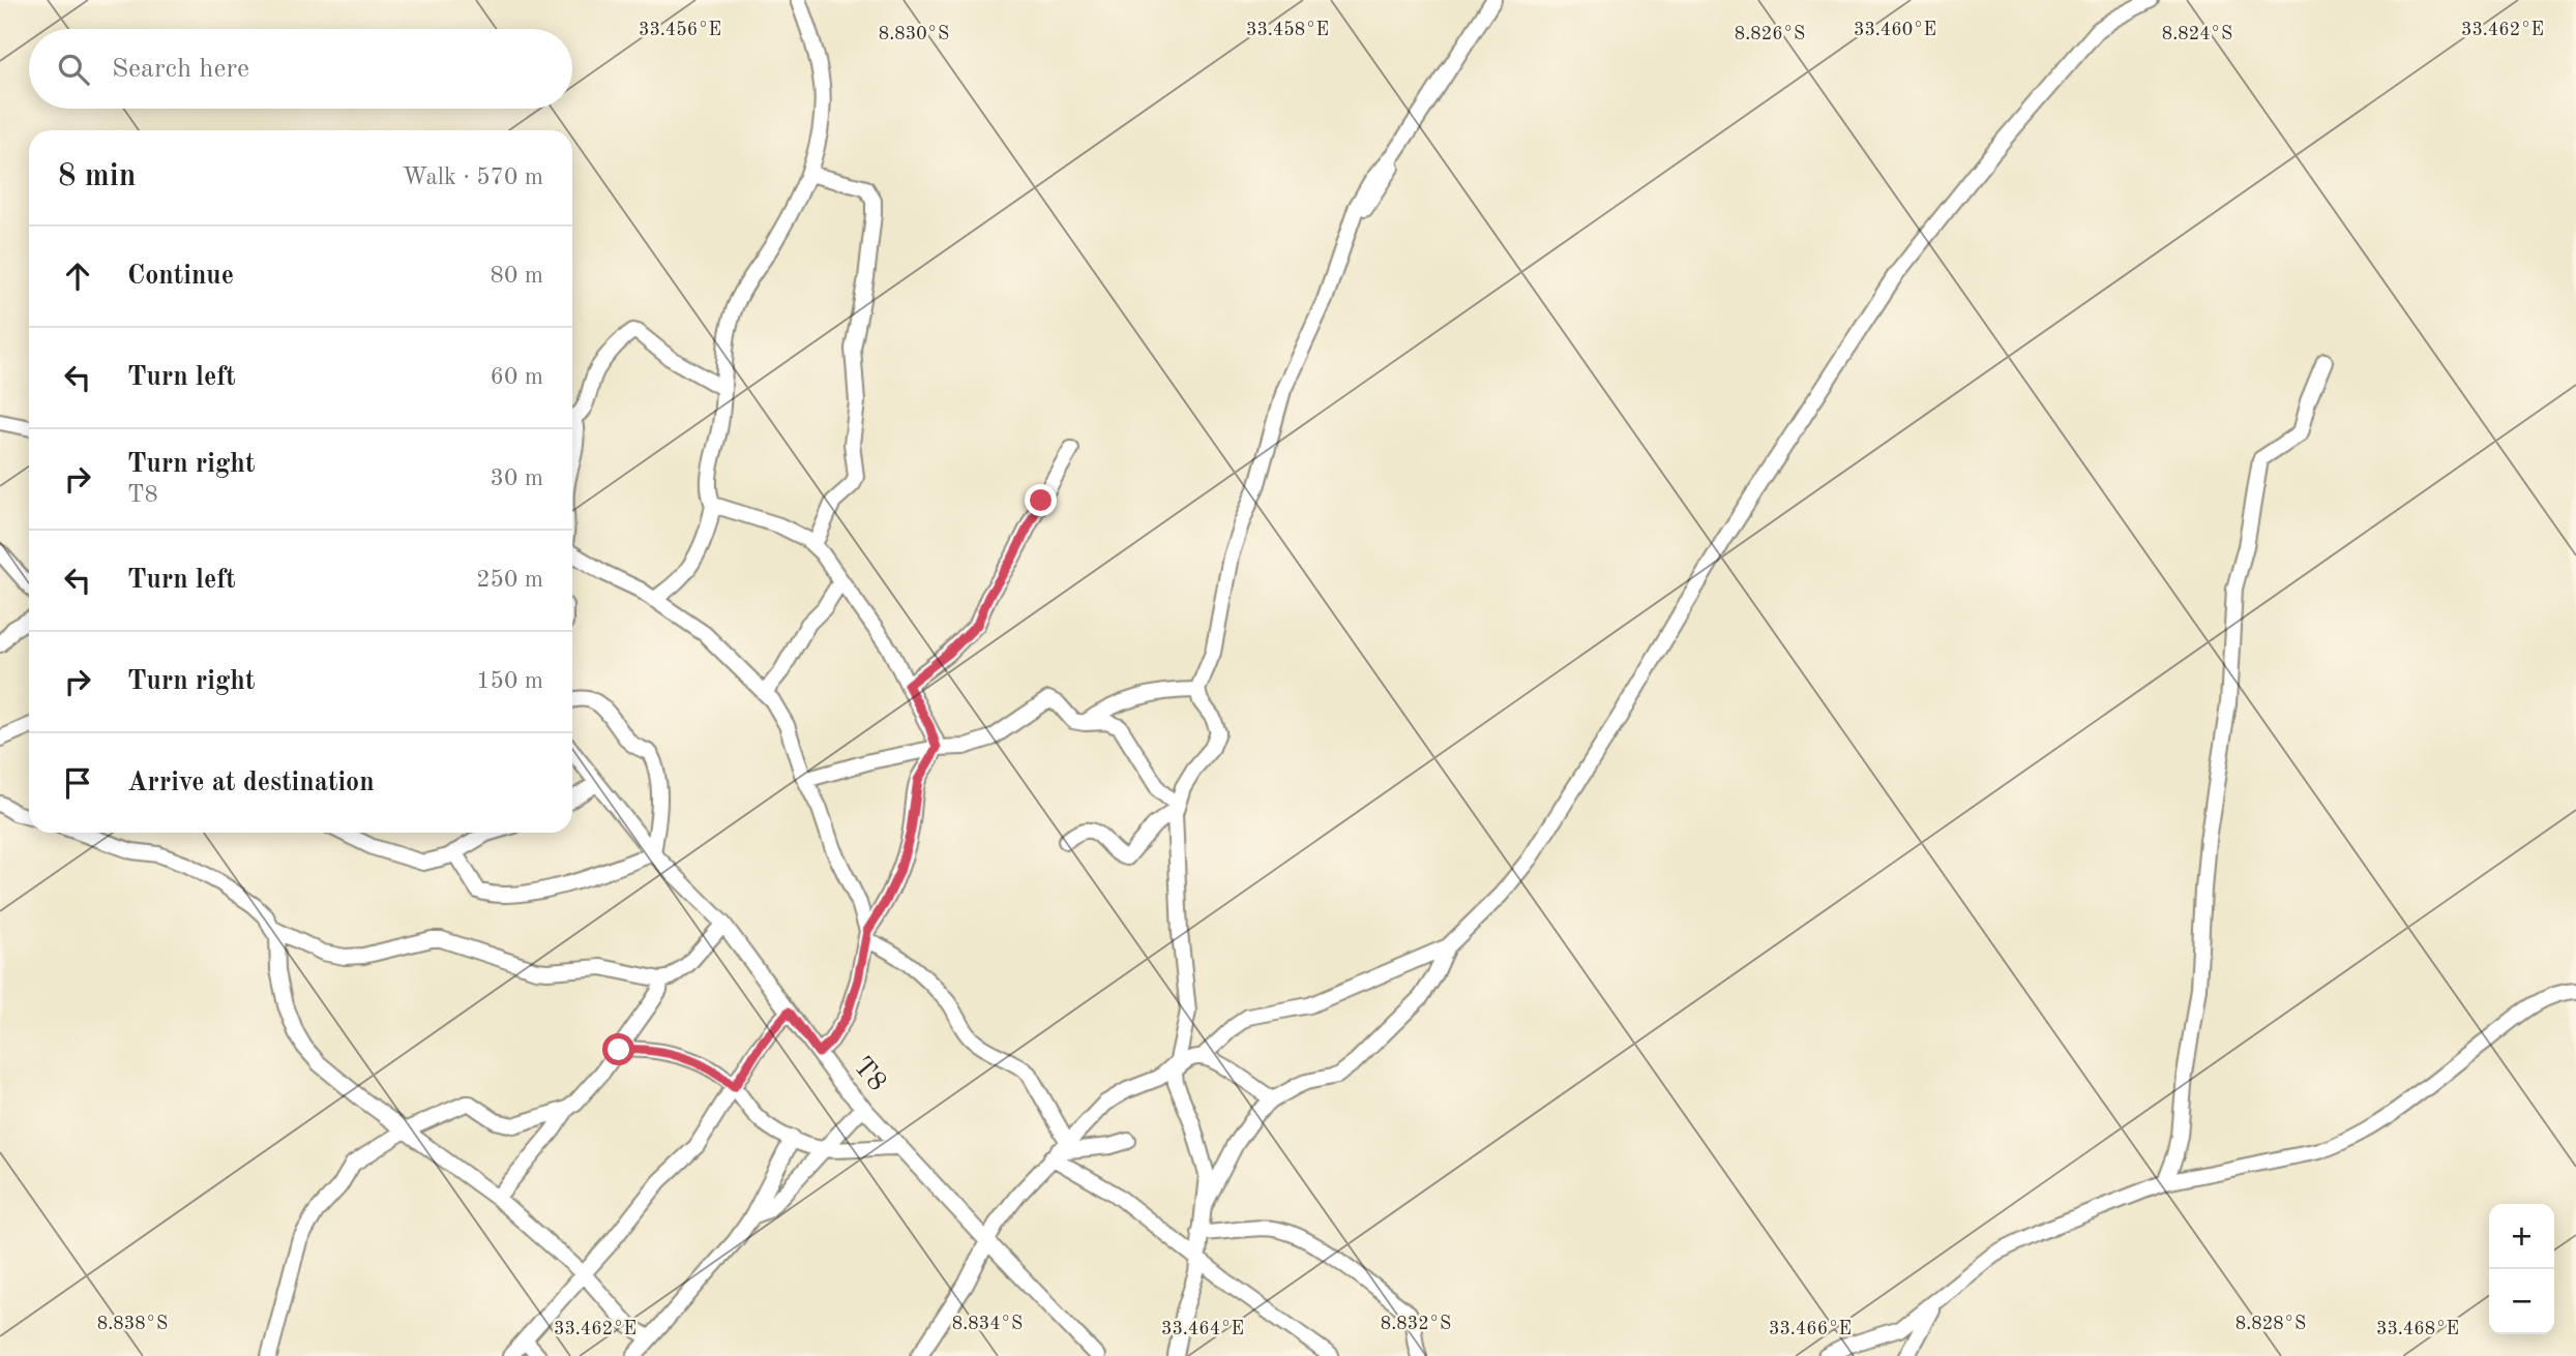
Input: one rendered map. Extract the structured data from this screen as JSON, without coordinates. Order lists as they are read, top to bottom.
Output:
{
  "streets": {
    "street": ["T8"]
  },
  "page": {
    "search": "Search here",
    "heading": ["8 min", "Walk · 570 m"],
    "list": [
      ["Continue", "80 m"],
      ["Turn left", "60 m"],
      ["Turn right", "T8", "30 m"],
      ["Turn left", "250 m"],
      ["Turn right", "150 m"],
      "Arrive at destination"
    ],
    "map_buttons": ["+", "−"]
  },
  "coordinates": [
    "33.460°E",
    "33.462°E",
    "33.456°E",
    "33.458°E",
    "8.830°S",
    "8.826°S",
    "8.824°S",
    "8.838°S",
    "8.834°S",
    "8.832°S",
    "8.828°S",
    "33.464°E",
    "33.466°E",
    "33.468°E"
  ]
}
